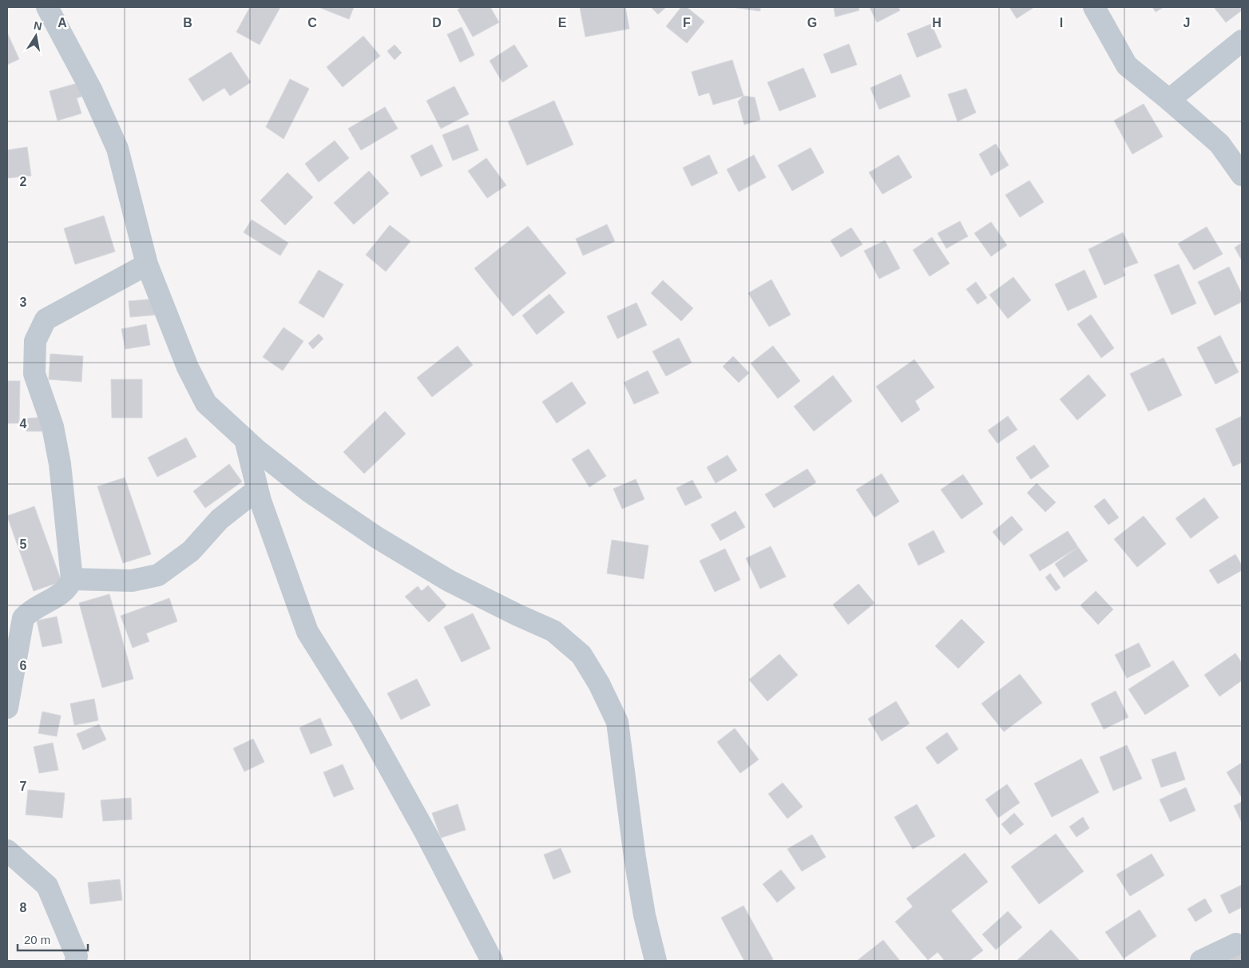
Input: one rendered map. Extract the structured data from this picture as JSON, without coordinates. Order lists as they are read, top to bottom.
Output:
{
  "scale_bar": "20 m",
  "north": "top",
  "grid": {
    "columns": [
      "A",
      "B",
      "C",
      "D",
      "E",
      "F",
      "G",
      "H",
      "I",
      "J"
    ],
    "rows": [
      "2",
      "3",
      "4",
      "5",
      "6",
      "7",
      "8"
    ]
  }
}
